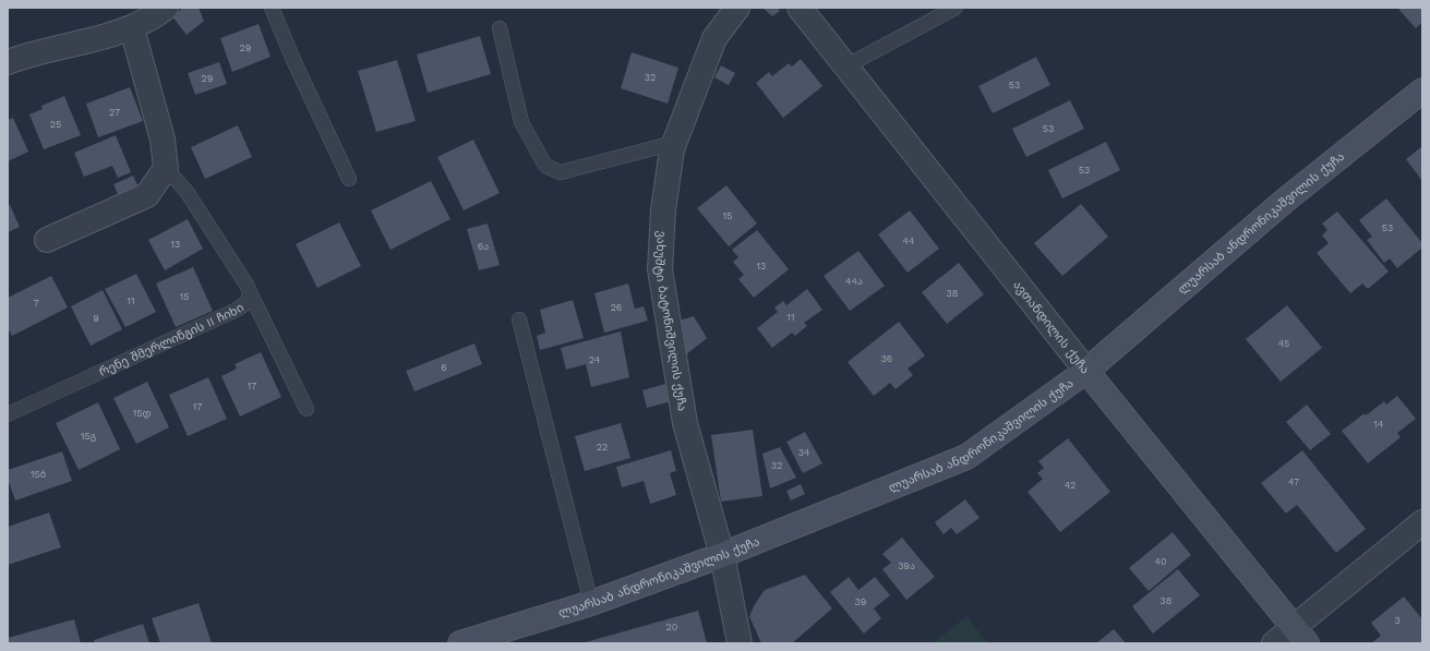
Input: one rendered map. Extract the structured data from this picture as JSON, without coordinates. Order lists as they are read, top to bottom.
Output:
{
  "streets": {
    "street": ["ლუარსაბ ანდრონიკაშვილის ქუჩა", "ვახუშტი ბატონიშვილის ქუჩა", "ავთანდილის ქუჩა"],
    "lane": ["რენე შმერლინგის II ჩიხი"]
  },
  "crossings": [
    ["ლუარსაბ ანდრონიკაშვილის ქუჩა", "ვახუშტი ბატონიშვილის ქუჩა"],
    ["ლუარსაბ ანდრონიკაშვილის ქუჩა", "ავთანდილის ქუჩა"]
  ],
  "house_numbers": [
    "29",
    "32",
    "29",
    "53",
    "27",
    "25",
    "53",
    "53",
    "15",
    "53",
    "44",
    "13",
    "6ა",
    "13",
    "44ა",
    "38",
    "15",
    "11",
    "7",
    "26",
    "11",
    "9",
    "45",
    "36",
    "24",
    "6",
    "17",
    "17",
    "15დ",
    "14",
    "15გ",
    "22",
    "34",
    "32",
    "15ბ",
    "47",
    "42",
    "40",
    "39ა",
    "38",
    "39",
    "3",
    "20"
  ]
}
